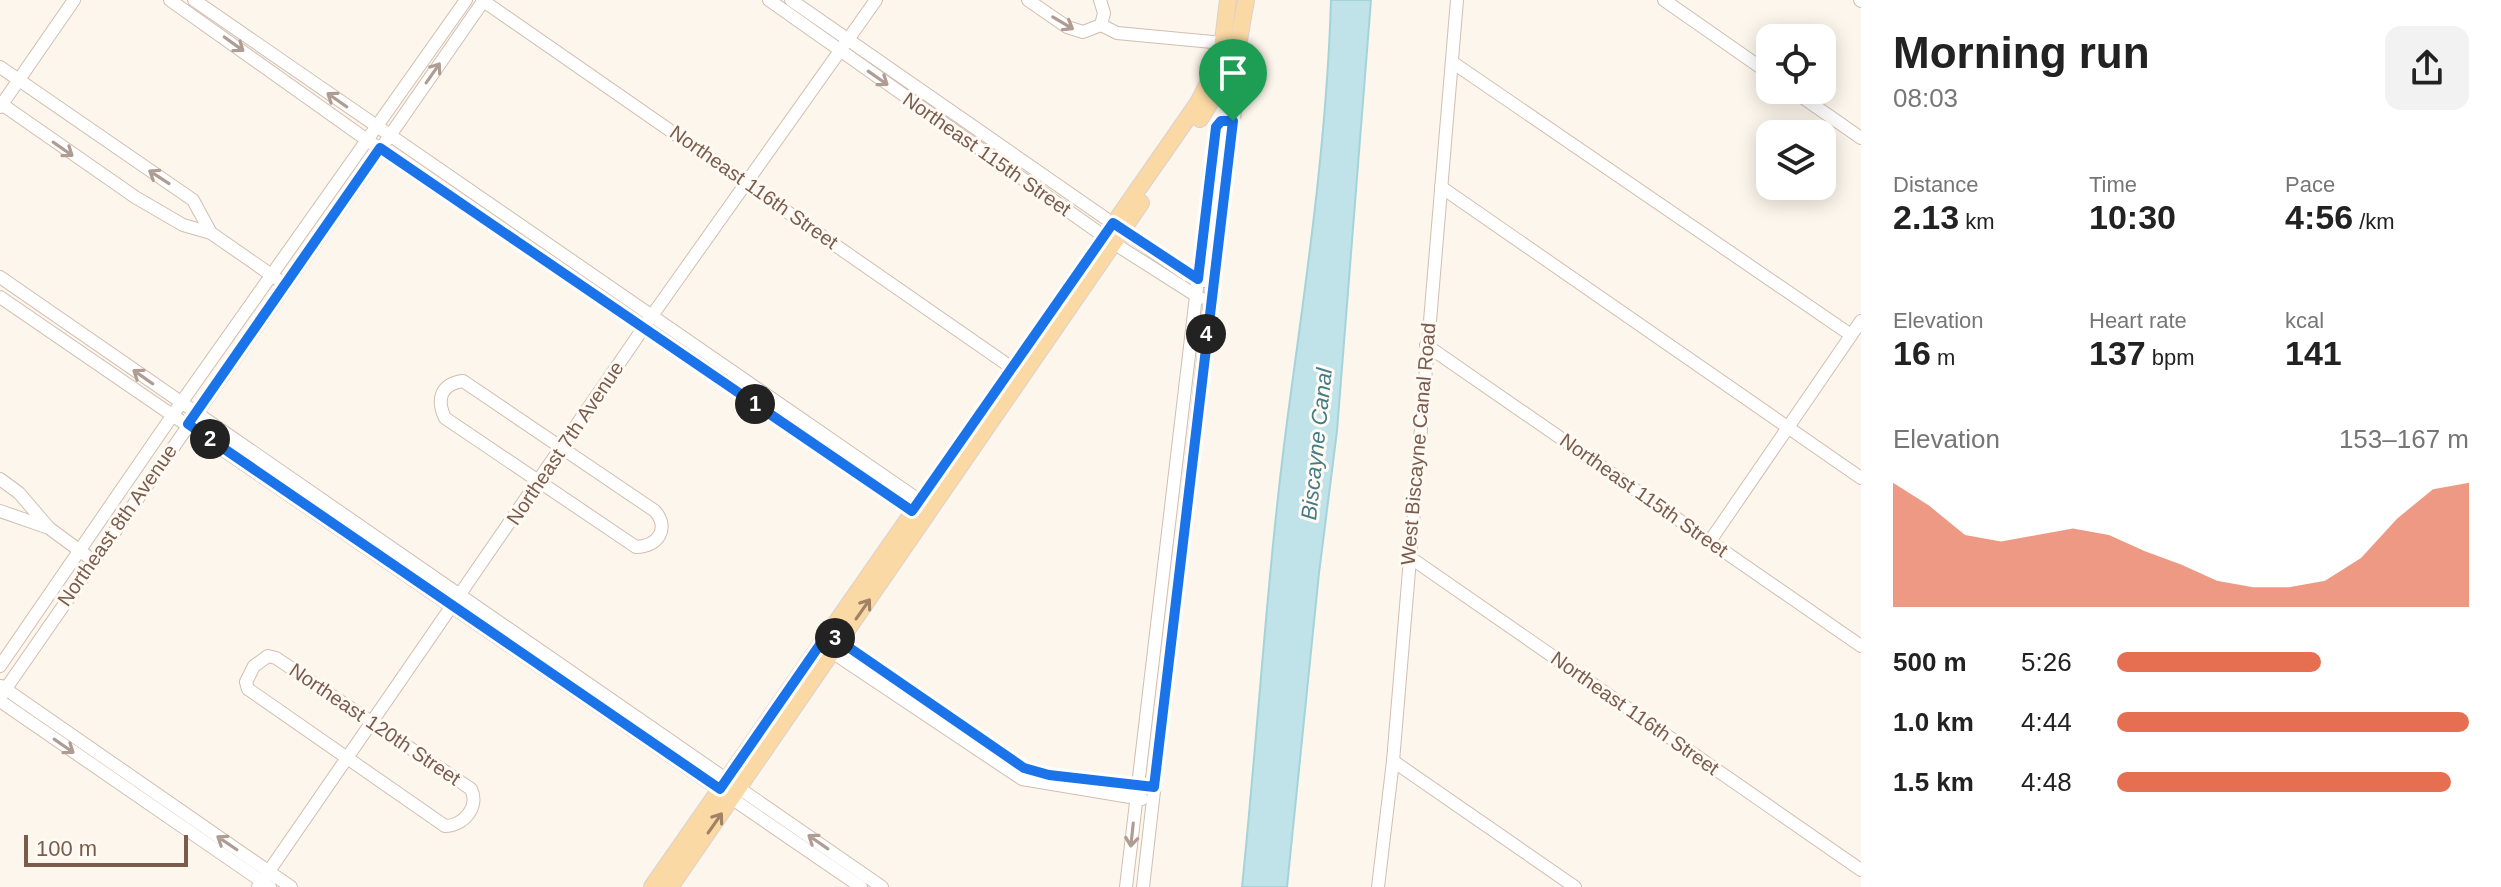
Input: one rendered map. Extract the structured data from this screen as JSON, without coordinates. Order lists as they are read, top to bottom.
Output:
{
  "streets": {
    "street": [
      "Northeast 115th Street",
      "Northeast 116th Street",
      "Northeast 7th Avenue",
      "West Biscayne Canal Road",
      "Northeast 8th Avenue",
      "Northeast 120th Street"
    ]
  },
  "crossings": [
    ["Northeast 115th Street", "Northeast 7th Avenue"],
    ["Northeast 115th Street", "West Biscayne Canal Road"],
    ["Northeast 116th Street", "Northeast 7th Avenue"],
    ["Northeast 116th Street", "West Biscayne Canal Road"],
    ["Northeast 116th Street", "Northeast 8th Avenue"],
    ["Northeast 7th Avenue", "Northeast 120th Street"]
  ],
  "water": ["Biscayne Canal"],
  "scale_bar": "100 m",
  "page": {
    "heading": ["Morning run", "08:03"],
    "stats": [
      ["Distance", "2.13 km"],
      ["Time", "10:30"],
      ["Pace", "4:56 /km"],
      ["Elevation", "16 m"],
      ["Heart rate", "137 bpm"],
      ["kcal", "141"]
    ],
    "pins": [
      "4",
      "1",
      "2",
      "3"
    ],
    "chart": ["Elevation", "153–167 m"],
    "list": [
      {
        "name": "500 m",
        "note": "5:26"
      },
      {
        "name": "1.0 km",
        "note": "4:44"
      },
      {
        "name": "1.5 km",
        "note": "4:48"
      }
    ],
    "scale": "100 m"
  }
}
